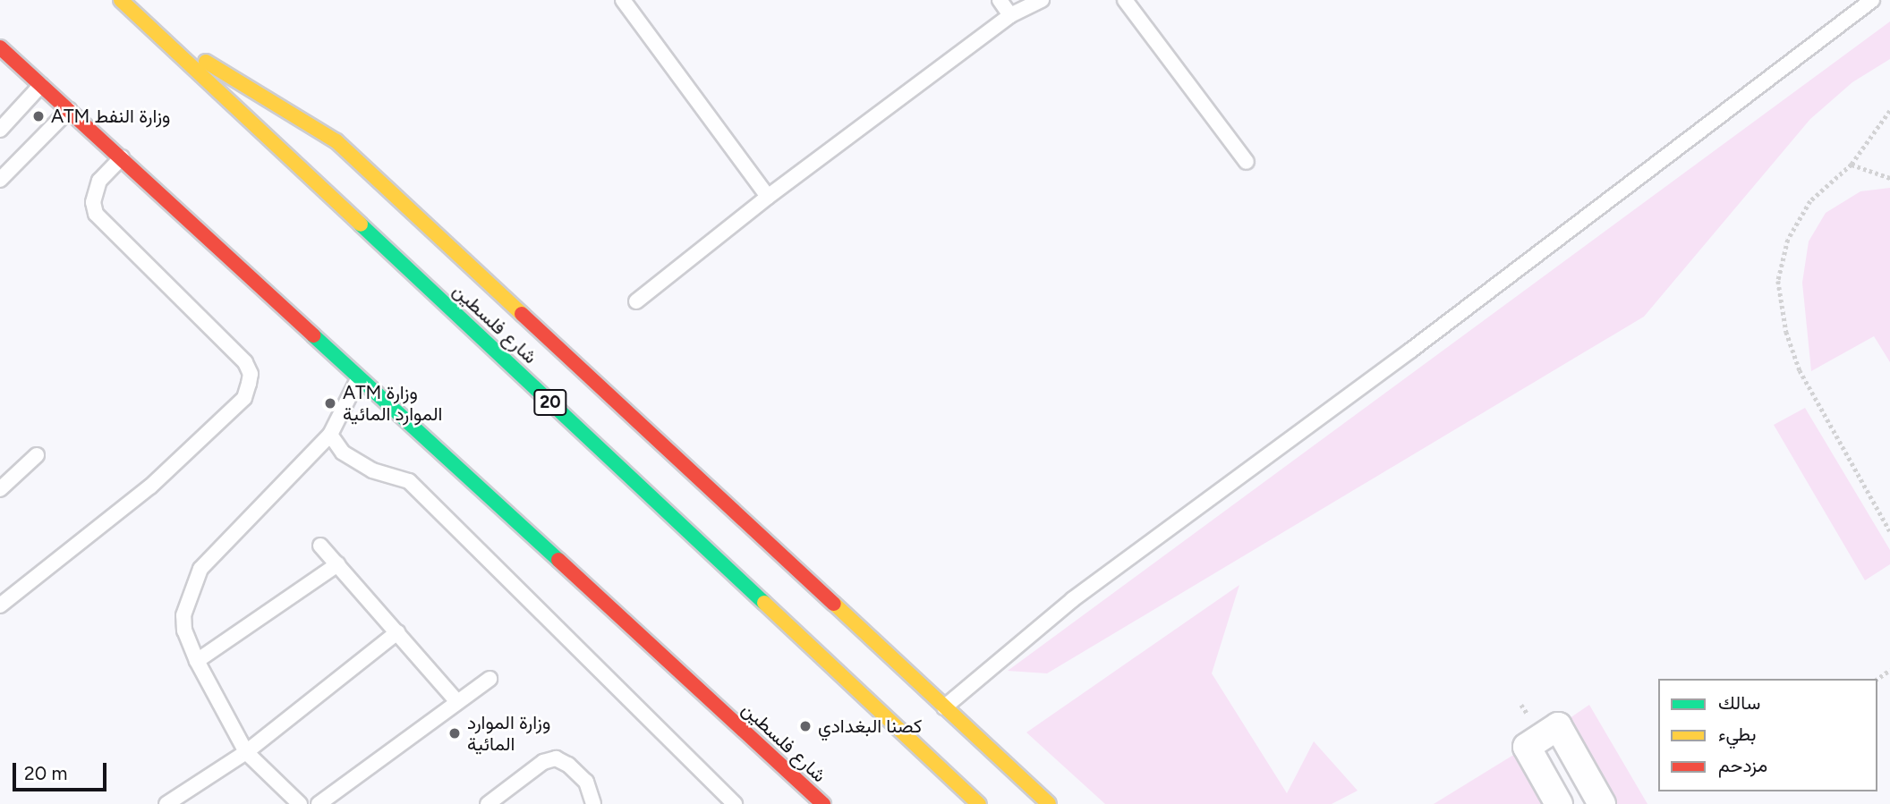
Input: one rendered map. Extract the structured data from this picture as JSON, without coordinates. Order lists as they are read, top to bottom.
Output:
{
  "streets": {
    "main road": ["شارع فلسطين", "20"]
  },
  "places": [
    "ATM وزارة النفط",
    "ATM وزارة الموارد المائية",
    "كصنا البغدادي",
    "وزارة الموارد المائية"
  ],
  "legend": ["سالك", "بطيء", "مزدحم"],
  "scale_bar": "20 m"
}
